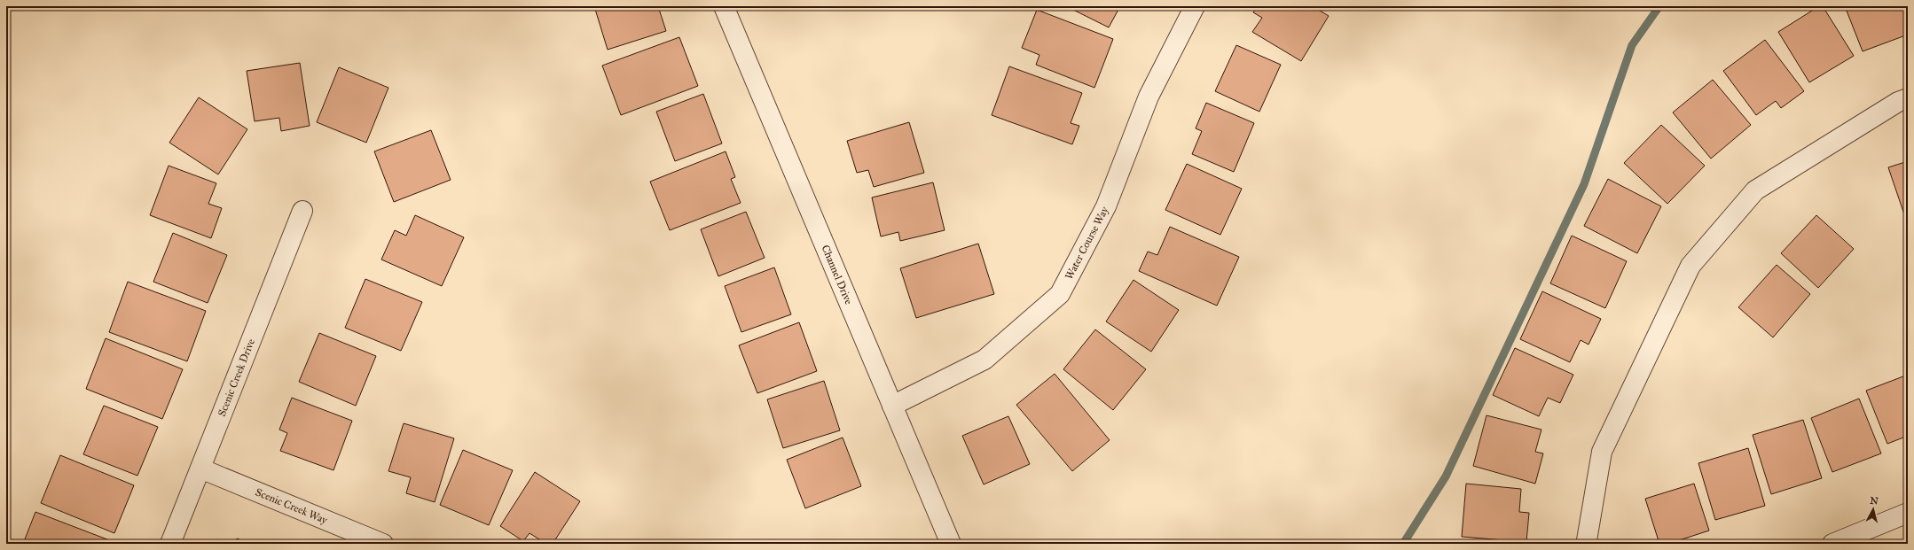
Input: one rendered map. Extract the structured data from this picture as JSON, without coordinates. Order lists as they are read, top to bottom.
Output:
{
  "streets": {
    "street": [
      "Water Course Way",
      "Channel Drive",
      "Scenic Creek Drive",
      "Scenic Creek Way"
    ]
  },
  "crossings": [
    ["Water Course Way", "Channel Drive"],
    ["Scenic Creek Drive", "Scenic Creek Way"]
  ],
  "north": "top"
}
